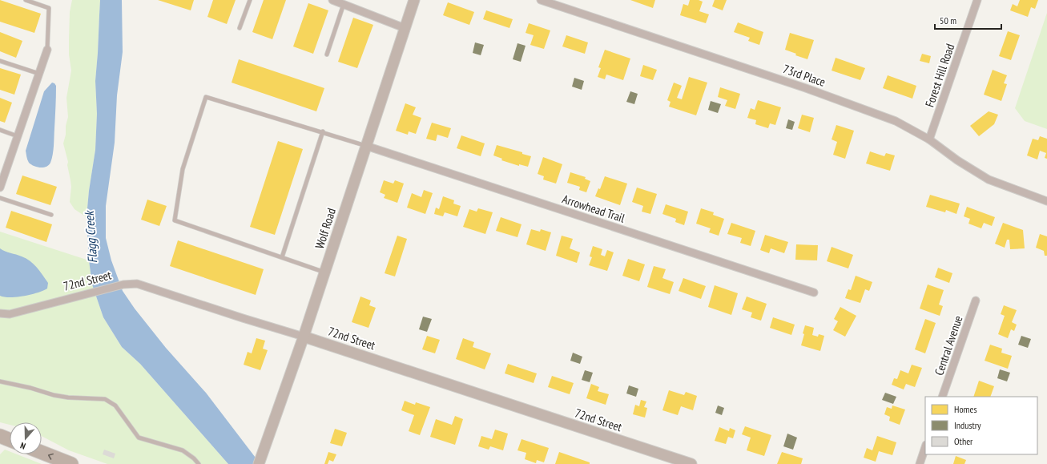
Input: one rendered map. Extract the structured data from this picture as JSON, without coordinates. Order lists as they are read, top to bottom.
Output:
{
  "streets": {
    "street": [
      "73rd Place",
      "Forest Hill Road",
      "Arrowhead Trail",
      "Wolf Road",
      "72nd Street",
      "Central Avenue"
    ]
  },
  "crossings": [
    ["73rd Place", "Forest Hill Road"],
    ["Arrowhead Trail", "Wolf Road"],
    ["Wolf Road", "72nd Street"]
  ],
  "water": ["Flagg Creek"],
  "legend": ["Homes", "Industry", "Other"],
  "scale_bar": "50 m",
  "north": "bottom"
}
